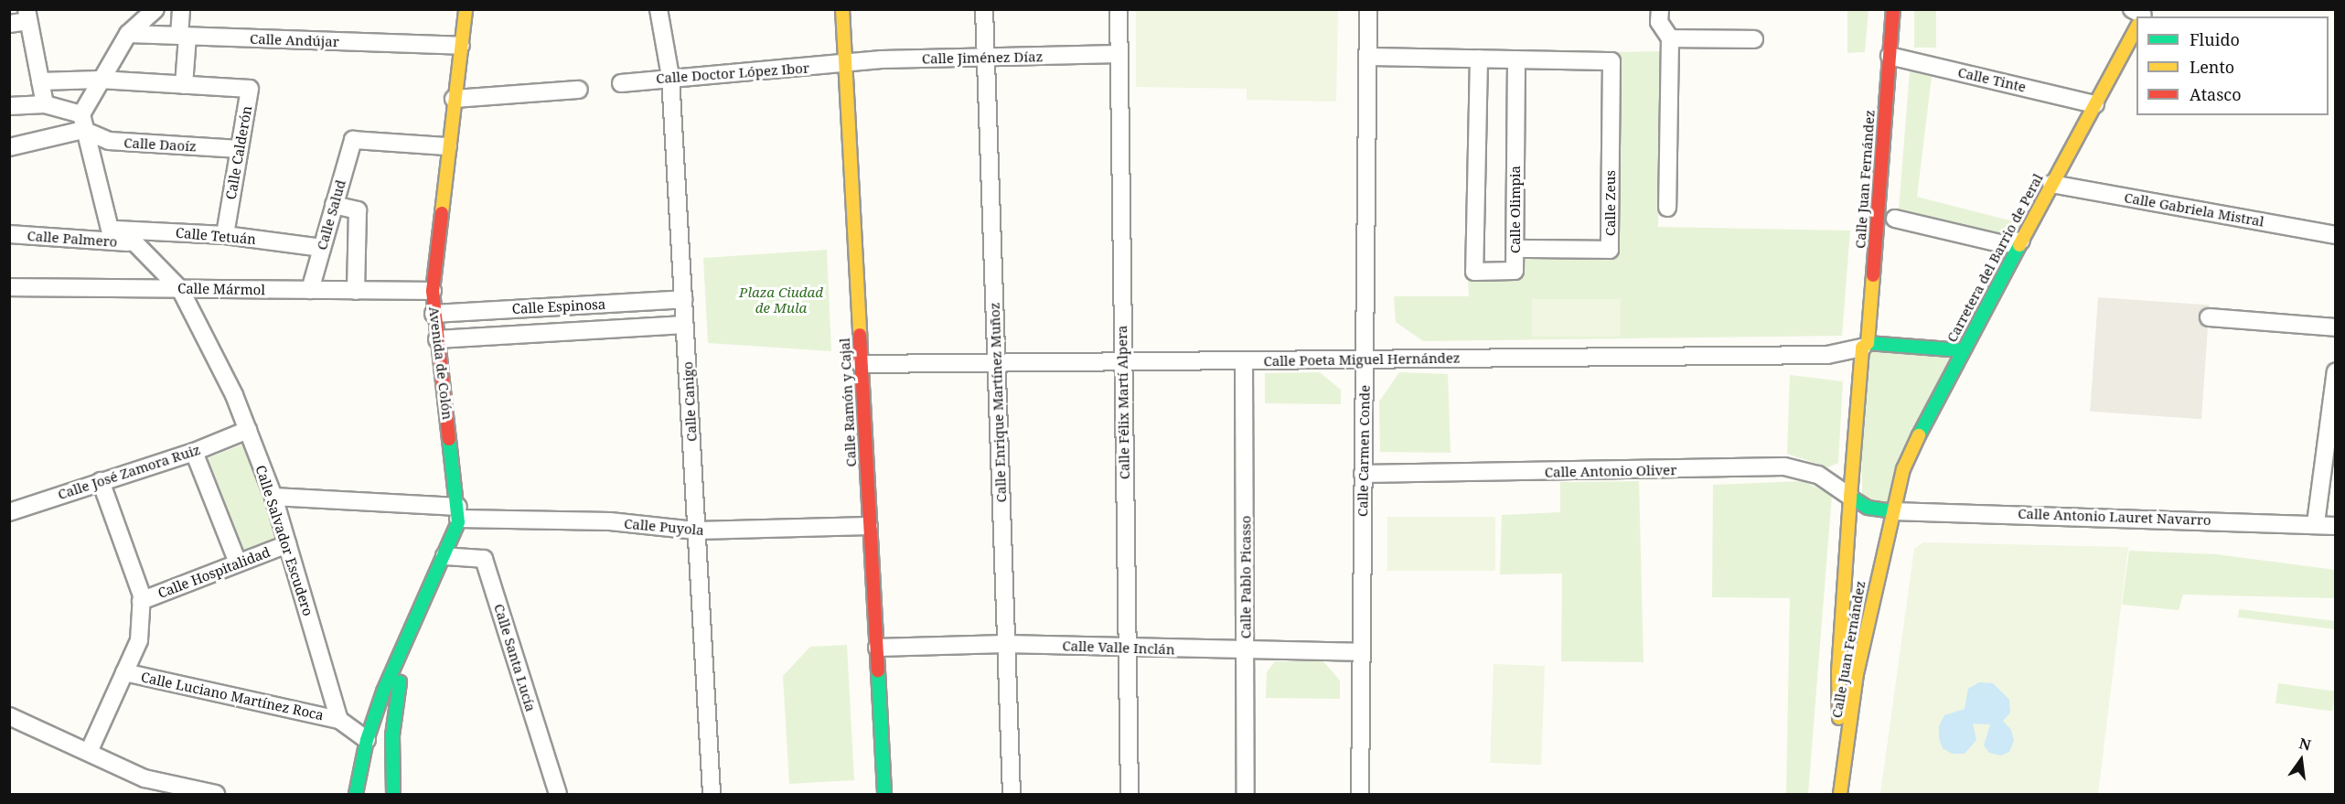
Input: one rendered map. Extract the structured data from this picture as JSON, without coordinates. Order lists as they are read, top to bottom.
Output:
{
  "streets": {
    "main road": [
      "Calle Juan Fernández",
      "Carretera del Barrio de Peral",
      "Avenida de Colón",
      "Calle Ramón y Cajal"
    ],
    "street": [
      "Calle Andújar",
      "Calle Jiménez Díaz",
      "Calle Doctor López Ibor",
      "Calle Tinte",
      "Calle Daoíz",
      "Calle Calderón",
      "Calle Zeus",
      "Calle Olimpia",
      "Calle Gabriela Mistral",
      "Calle Salud",
      "Calle Tetuán",
      "Calle Palmero",
      "Calle Mármol",
      "Calle Espinosa",
      "Calle Poeta Miguel Hernández",
      "Calle Canigo",
      "Calle Enrique Martínez Muñoz",
      "Calle Félix Martí Alpera",
      "Calle Carmen Conde",
      "Calle Antonio Oliver",
      "Calle José Zamora Ruiz",
      "Calle Antonio Lauret Navarro",
      "Calle Puyola",
      "Calle Salvador Escudero",
      "Calle Hospitalidad",
      "Calle Pablo Picasso",
      "Calle Valle Inclán",
      "Calle Santa Lucía",
      "Calle Luciano Martínez Roca"
    ]
  },
  "crossings": [
    ["Calle Andújar", "Avenida de Colón"],
    ["Calle Jiménez Díaz", "Calle Doctor López Ibor"],
    ["Calle Jiménez Díaz", "Calle Ramón y Cajal"],
    ["Calle Jiménez Díaz", "Calle Enrique Martínez Muñoz"],
    ["Calle Jiménez Díaz", "Calle Félix Martí Alpera"],
    ["Calle Doctor López Ibor", "Calle Canigo"],
    ["Calle Doctor López Ibor", "Calle Ramón y Cajal"],
    ["Calle Tinte", "Calle Juan Fernández"],
    ["Calle Tinte", "Carretera del Barrio de Peral"],
    ["Calle Daoíz", "Calle Calderón"],
    ["Calle Calderón", "Calle Tetuán"],
    ["Calle Juan Fernández", "Carretera del Barrio de Peral"],
    ["Calle Juan Fernández", "Calle Poeta Miguel Hernández"],
    ["Calle Juan Fernández", "Calle Antonio Oliver"],
    ["Calle Juan Fernández", "Calle Antonio Lauret Navarro"],
    ["Calle Zeus", "Calle Olimpia"],
    ["Calle Gabriela Mistral", "Carretera del Barrio de Peral"],
    ["Calle Salud", "Calle Tetuán"],
    ["Calle Salud", "Calle Mármol"],
    ["Calle Salud", "Avenida de Colón"],
    ["Calle Tetuán", "Calle Salvador Escudero"],
    ["Calle Palmero", "Calle Salvador Escudero"],
    ["Carretera del Barrio de Peral", "Calle Antonio Lauret Navarro"],
    ["Calle Mármol", "Avenida de Colón"],
    ["Calle Mármol", "Calle Salvador Escudero"],
    ["Calle Espinosa", "Avenida de Colón"],
    ["Calle Espinosa", "Calle Canigo"],
    ["Calle Poeta Miguel Hernández", "Calle Ramón y Cajal"],
    ["Calle Poeta Miguel Hernández", "Calle Enrique Martínez Muñoz"],
    ["Calle Poeta Miguel Hernández", "Calle Félix Martí Alpera"],
    ["Calle Poeta Miguel Hernández", "Calle Carmen Conde"],
    ["Calle Poeta Miguel Hernández", "Calle Pablo Picasso"],
    ["Avenida de Colón", "Calle Puyola"],
    ["Avenida de Colón", "Calle Santa Lucía"],
    ["Calle Canigo", "Calle Puyola"],
    ["Calle Ramón y Cajal", "Calle Puyola"],
    ["Calle Ramón y Cajal", "Calle Valle Inclán"],
    ["Calle Enrique Martínez Muñoz", "Calle Valle Inclán"],
    ["Calle Félix Martí Alpera", "Calle Valle Inclán"],
    ["Calle Carmen Conde", "Calle Antonio Oliver"],
    ["Calle Carmen Conde", "Calle Valle Inclán"],
    ["Calle José Zamora Ruiz", "Calle Salvador Escudero"],
    ["Calle José Zamora Ruiz", "Calle Hospitalidad"],
    ["Calle Puyola", "Calle Salvador Escudero"],
    ["Calle Salvador Escudero", "Calle Hospitalidad"],
    ["Calle Salvador Escudero", "Calle Luciano Martínez Roca"],
    ["Calle Hospitalidad", "Calle Luciano Martínez Roca"],
    ["Calle Pablo Picasso", "Calle Valle Inclán"]
  ],
  "parks": ["Plaza Ciudad de Mula"],
  "legend": ["Fluido", "Lento", "Atasco"],
  "north": "top"
}
